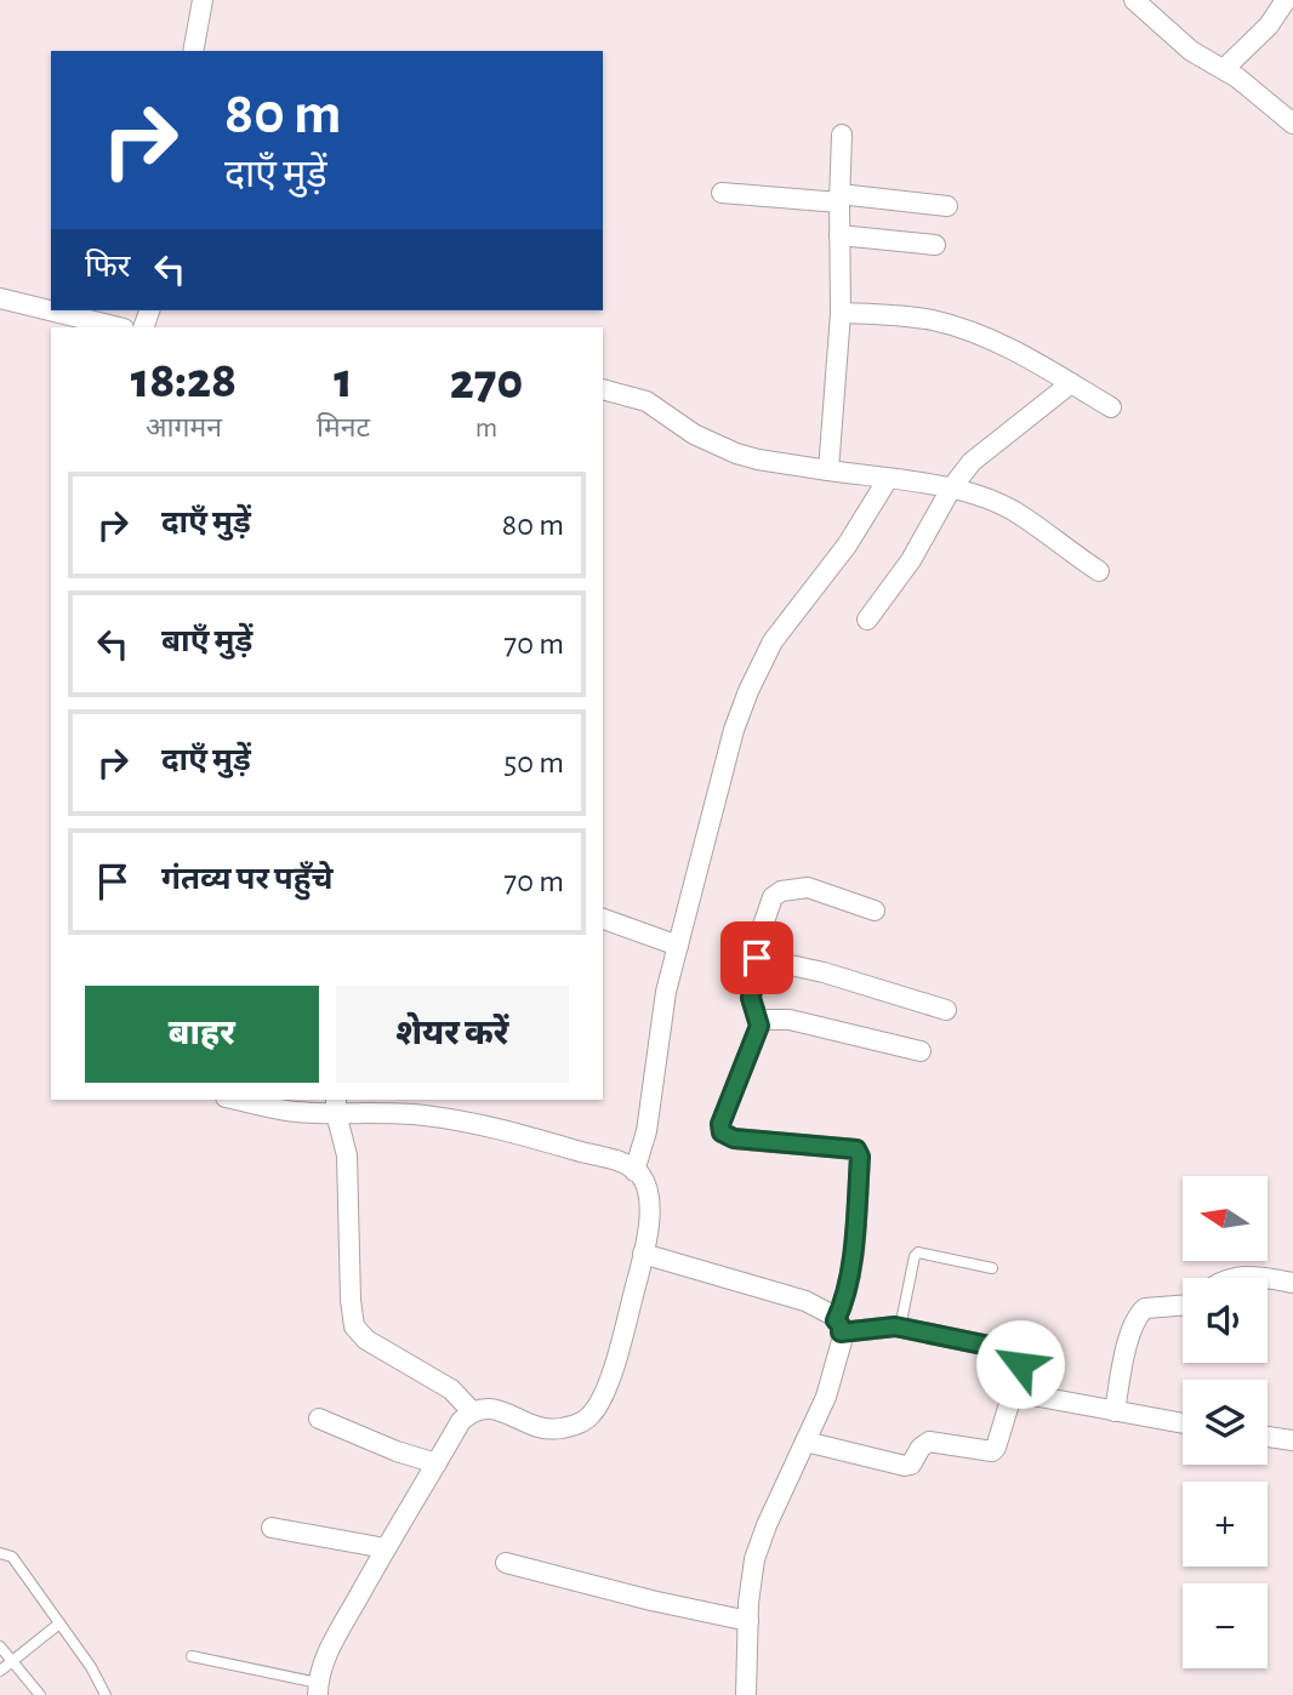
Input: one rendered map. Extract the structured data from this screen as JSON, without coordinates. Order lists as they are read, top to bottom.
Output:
{
  "north": "left",
  "page": {
    "turn": ["80 m", "दाएँ मुड़ें"],
    "then": "फिर",
    "eta": [
      "18:28",
      "आगमन",
      "1",
      "मिनट",
      "270",
      "m"
    ],
    "list": [
      {
        "name": "दाएँ मुड़ें",
        "value": "80 m"
      },
      {
        "name": "बाएँ मुड़ें",
        "value": "70 m"
      },
      {
        "name": "दाएँ मुड़ें",
        "value": "50 m"
      },
      {
        "name": "गंतव्य पर पहुँचे",
        "value": "70 m"
      }
    ],
    "buttons": ["बाहर", "शेयर करें"],
    "map_buttons": ["+", "−"]
  }
}
